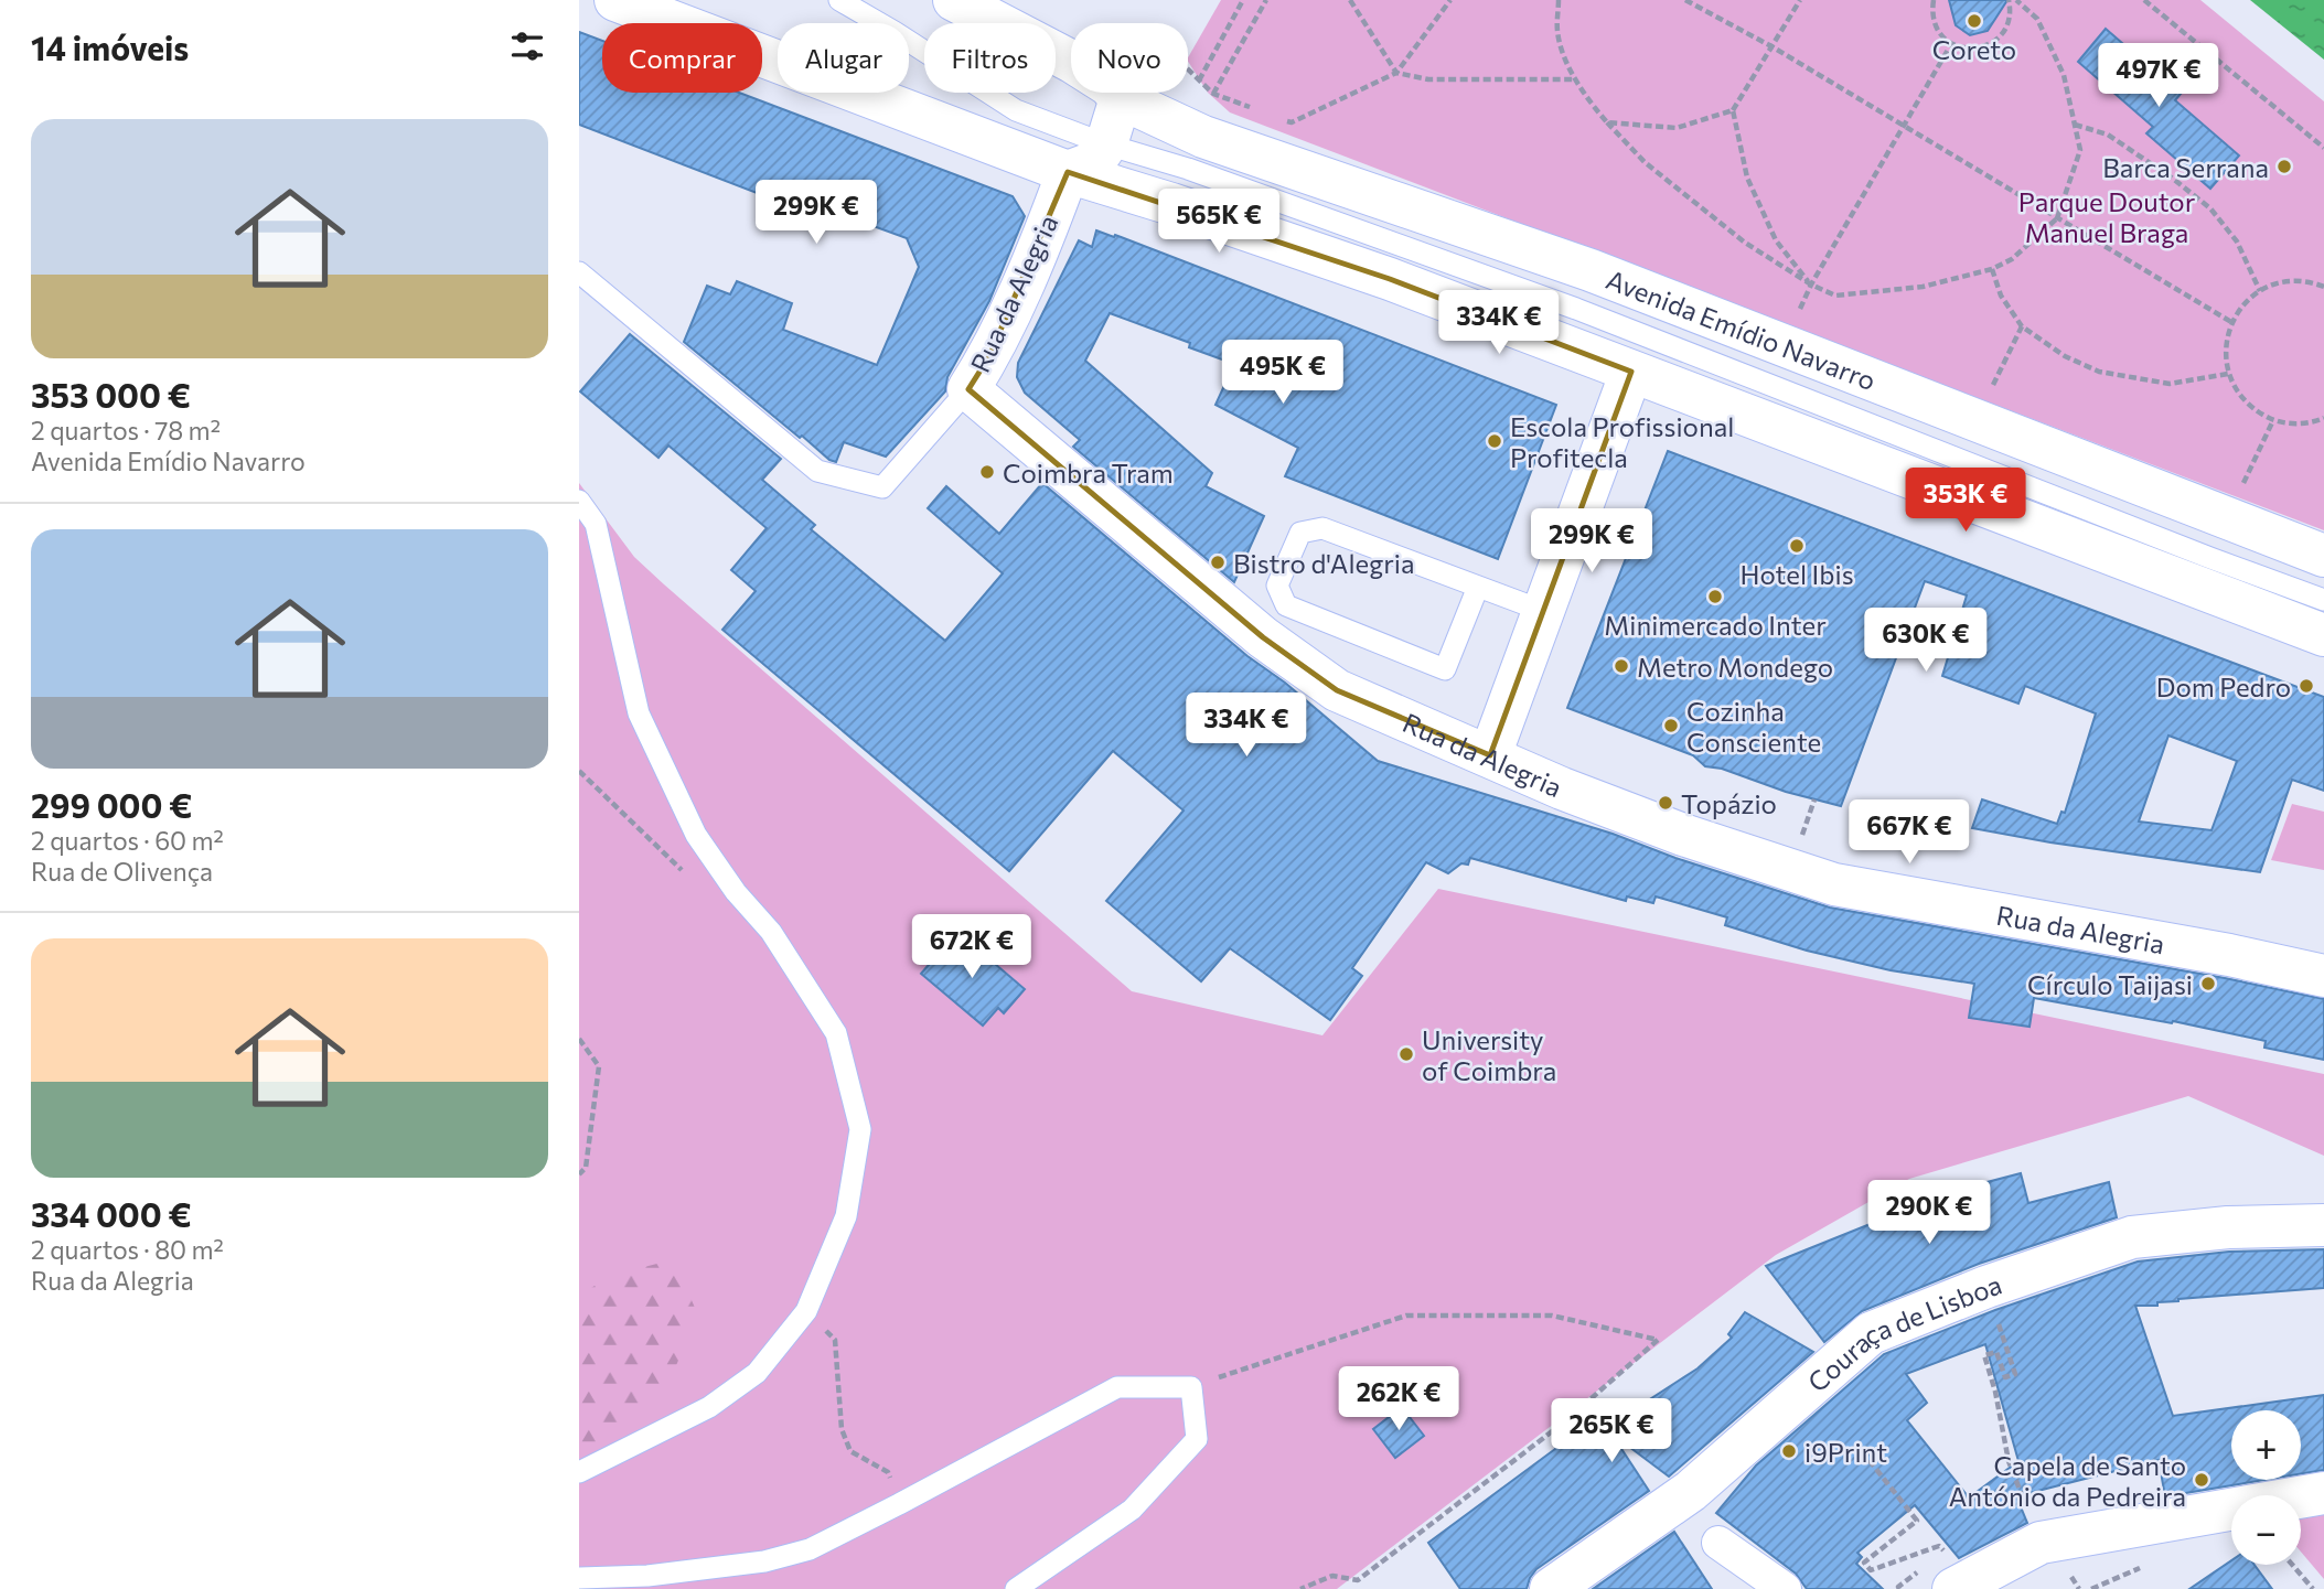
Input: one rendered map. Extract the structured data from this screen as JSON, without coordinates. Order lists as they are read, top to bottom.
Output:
{
  "streets": {
    "street": ["Rua da Alegria", "Avenida Emídio Navarro", "Couraça de Lisboa"]
  },
  "parks": ["Parque Doutor Manuel Braga"],
  "places": [
    "Coreto",
    "Barca Serrana",
    "Escola Profissional Profitecla",
    "Coimbra Tram",
    "Hotel Ibis",
    "Bistro d'Alegria",
    "Minimercado Inter",
    "Metro Mondego",
    "Dom Pedro",
    "Cozinha Consciente",
    "Topázio",
    "Círculo Taijasi",
    "University of Coimbra",
    "i9Print",
    "Capela de Santo António da Pedreira"
  ],
  "page": {
    "heading": "14 imóveis",
    "chip": [
      "Comprar",
      "Alugar",
      "Filtros",
      "Novo"
    ],
    "price": [
      "497K €",
      "299K €",
      "565K €",
      "334K €",
      "495K €",
      "353K €",
      "299K €",
      "630K €",
      "334K €",
      "667K €",
      "672K €",
      "290K €",
      "262K €",
      "265K €"
    ],
    "list": [
      {
        "name": "353 000 €",
        "note": "2 quartos · 78 m² · Avenida Emídio Navarro"
      },
      {
        "name": "299 000 €",
        "note": "2 quartos · 60 m² · Rua de Olivença"
      },
      {
        "name": "334 000 €",
        "note": "2 quartos · 80 m² · Rua da Alegria"
      }
    ],
    "map_buttons": ["+", "−"]
  }
}
